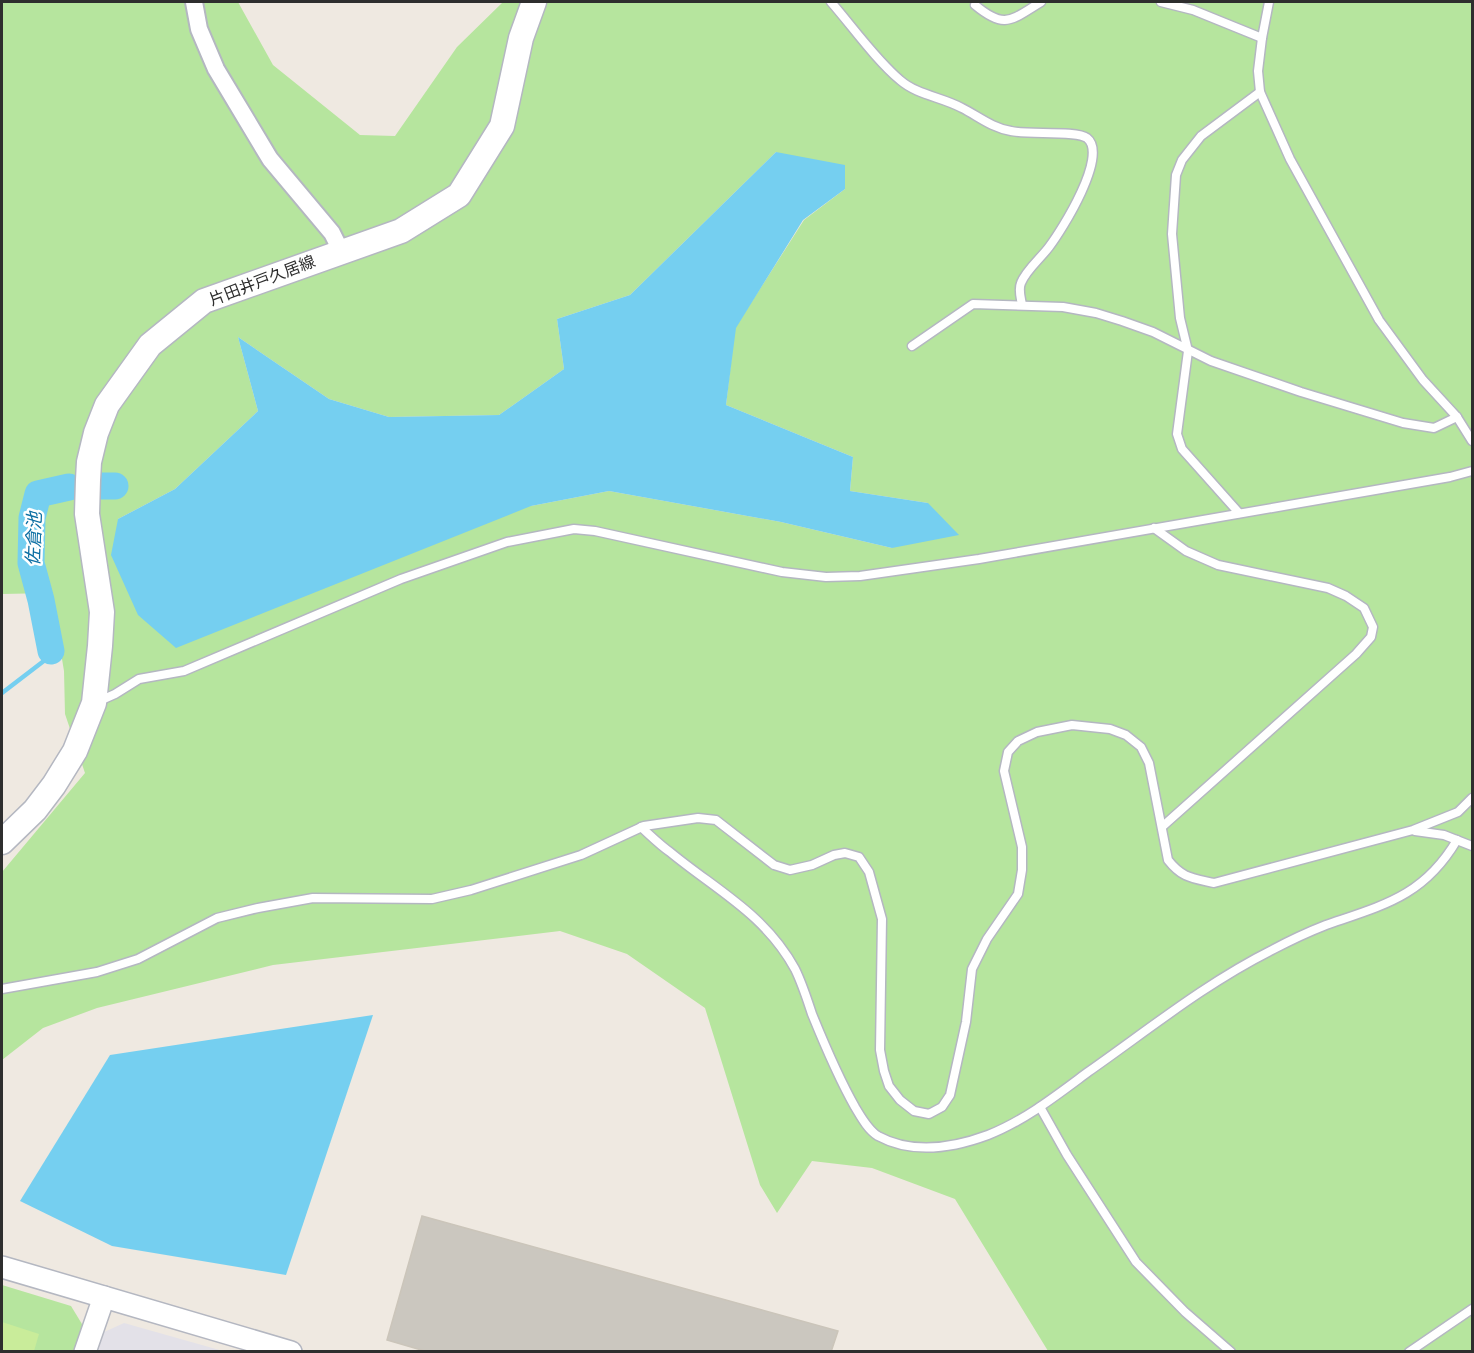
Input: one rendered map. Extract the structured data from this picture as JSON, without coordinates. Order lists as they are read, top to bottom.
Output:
{
  "streets": {
    "main road": ["片田井戸久居線"]
  },
  "water": ["佐倉池"]
}
